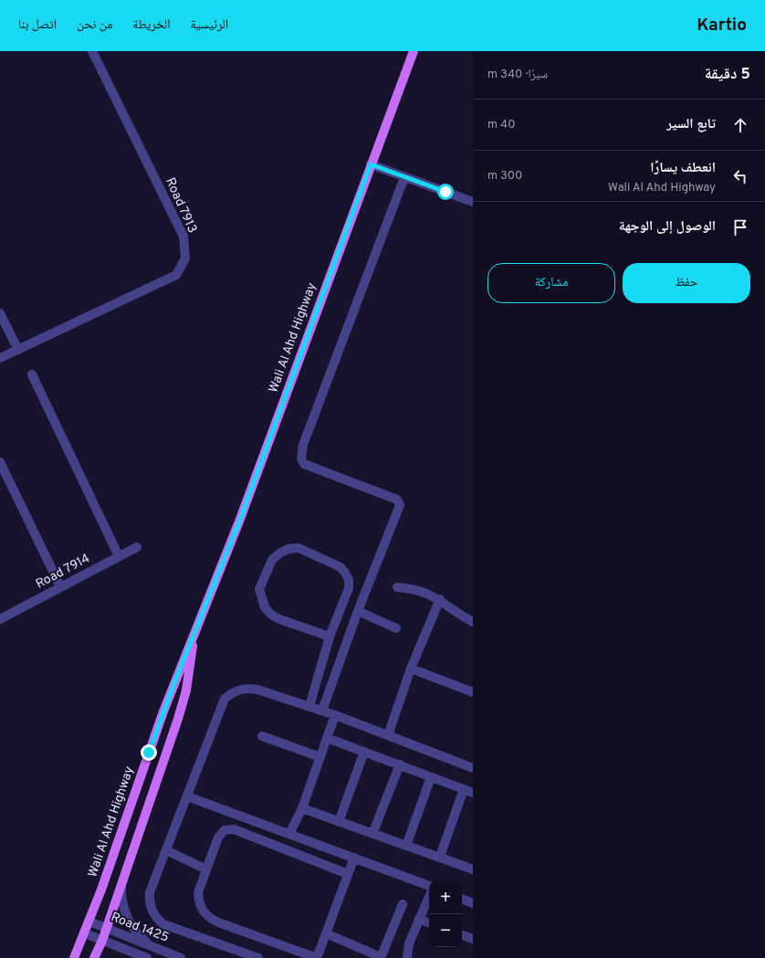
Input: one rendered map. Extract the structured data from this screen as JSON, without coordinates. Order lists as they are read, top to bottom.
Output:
{
  "streets": {
    "main road": ["Wali Al Ahd Highway"],
    "street": ["Road 7913", "Road 7914", "Road 1425"]
  },
  "crossings": [
    ["Wali Al Ahd Highway", "Road 1425"]
  ],
  "page": {
    "header": "Kartio",
    "nav": [
      "الرئيسية",
      "الخريطة",
      "من نحن",
      "اتصل بنا"
    ],
    "heading": ["5 دقيقة", "سيرًا · 340 m"],
    "list": [
      ["تابع السير", "40 m"],
      ["انعطف يسارًا", "Wali Al Ahd Highway", "300 m"],
      "الوصول إلى الوجهة"
    ],
    "buttons": ["حفظ", "مشاركة"],
    "map_buttons": ["+", "−"]
  }
}
